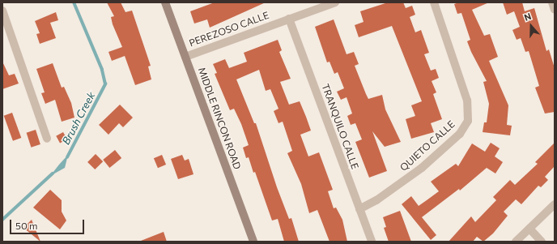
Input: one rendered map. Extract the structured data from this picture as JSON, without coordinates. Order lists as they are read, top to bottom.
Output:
{
  "streets": {
    "street": [
      "PEREZOSO CALLE",
      "MIDDLE RINCON ROAD",
      "TRANQUILO CALLE",
      "QUIETO CALLE"
    ]
  },
  "crossings": [
    ["PEREZOSO CALLE", "MIDDLE RINCON ROAD"],
    ["PEREZOSO CALLE", "TRANQUILO CALLE"],
    ["TRANQUILO CALLE", "QUIETO CALLE"]
  ],
  "water": ["Brush Creek"],
  "scale_bar": "50 m",
  "north": "top"
}
